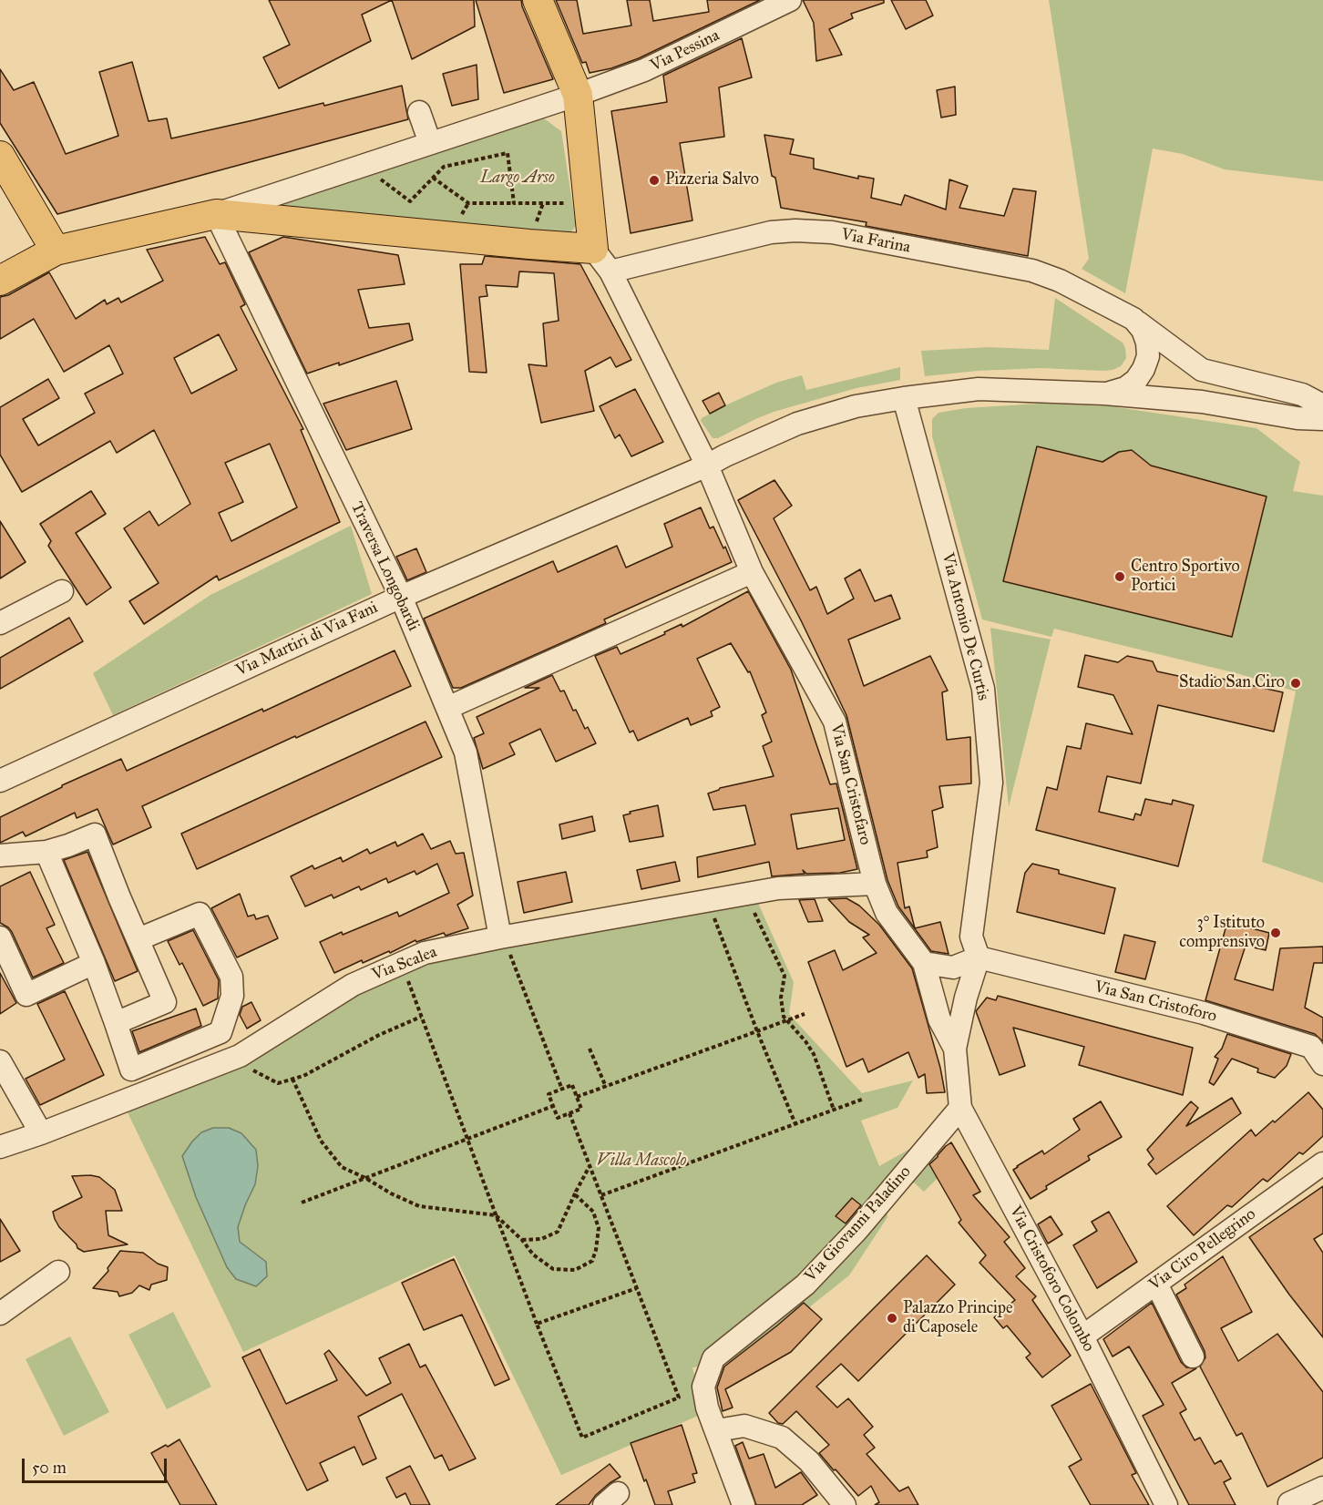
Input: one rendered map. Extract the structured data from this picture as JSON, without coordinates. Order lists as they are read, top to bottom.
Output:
{
  "streets": {
    "street": [
      "Via Pessina",
      "Via Farina",
      "Traversa Longobardi",
      "Via Antonio De Curtis",
      "Via Martiri di Via Fani",
      "Via San Cristofaro",
      "Via Scalea",
      "Via San Cristoforo",
      "Via Giovanni Paladino",
      "Via Ciro Pellegrino",
      "Via Cristoforo Colombo"
    ]
  },
  "crossings": [
    ["Via Farina", "Via San Cristofaro"],
    ["Traversa Longobardi", "Via Martiri di Via Fani"],
    ["Traversa Longobardi", "Via Scalea"],
    ["Via Antonio De Curtis", "Via San Cristoforo"],
    ["Via Martiri di Via Fani", "Via San Cristofaro"],
    ["Via San Cristofaro", "Via Scalea"],
    ["Via Giovanni Paladino", "Via Cristoforo Colombo"],
    ["Via Ciro Pellegrino", "Via Cristoforo Colombo"]
  ],
  "parks": ["Largo Arso", "Villa Mascolo"],
  "places": [
    "Pizzeria Salvo",
    "Centro Sportivo Portici",
    "Stadio San Ciro",
    "3° Istituto comprensivo",
    "Palazzo Principe di Caposele"
  ],
  "scale_bar": "50 m"
}
